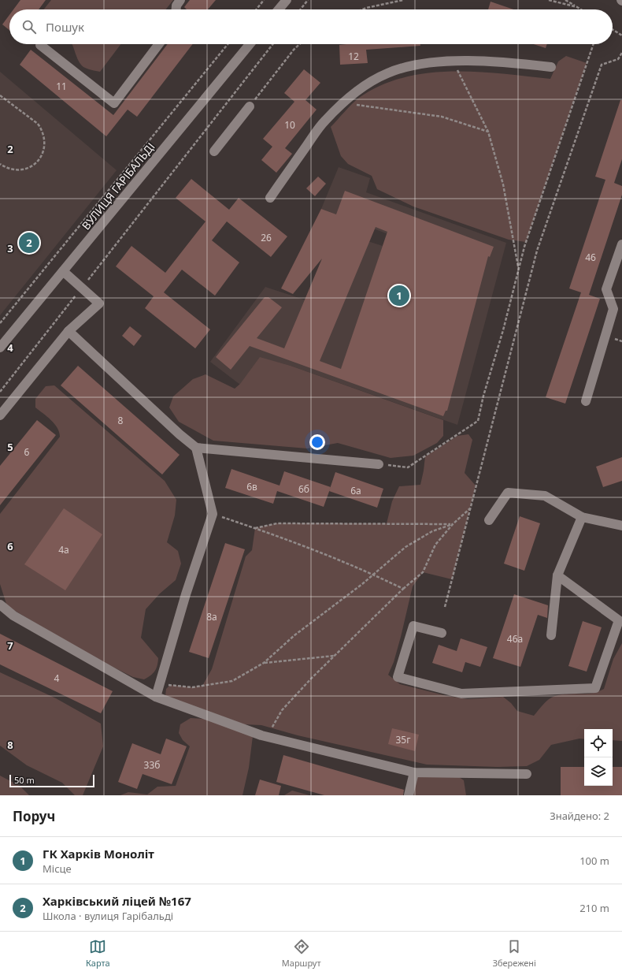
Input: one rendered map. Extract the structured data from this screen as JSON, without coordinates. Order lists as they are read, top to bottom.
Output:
{
  "streets": {
    "street": ["ВУЛИЦЯ ГАРІБАЛЬДІ"]
  },
  "house_numbers": [
    "12",
    "11",
    "10",
    "26",
    "46",
    "8",
    "6",
    "6в",
    "6б",
    "6а",
    "4а",
    "8а",
    "46а",
    "4",
    "35г",
    "33б"
  ],
  "scale_bar": "50 m",
  "page": {
    "search": "Пошук",
    "pins": ["2", "1"],
    "scale": "50 m",
    "heading": ["Поруч", "Знайдено: 2"],
    "list": [
      {
        "mark": "1",
        "name": "ГК Харків Моноліт",
        "note": "Місце",
        "value": "100 m"
      },
      {
        "mark": "2",
        "name": "Харківський ліцей №167",
        "note": "Школа · вулиця Гарібальді",
        "value": "210 m"
      }
    ],
    "nav": ["Карта", "Маршрут", "Збережені"]
  },
  "grid": {
    "rows": [
      "2",
      "3",
      "4",
      "5",
      "6",
      "7",
      "8"
    ]
  }
}
